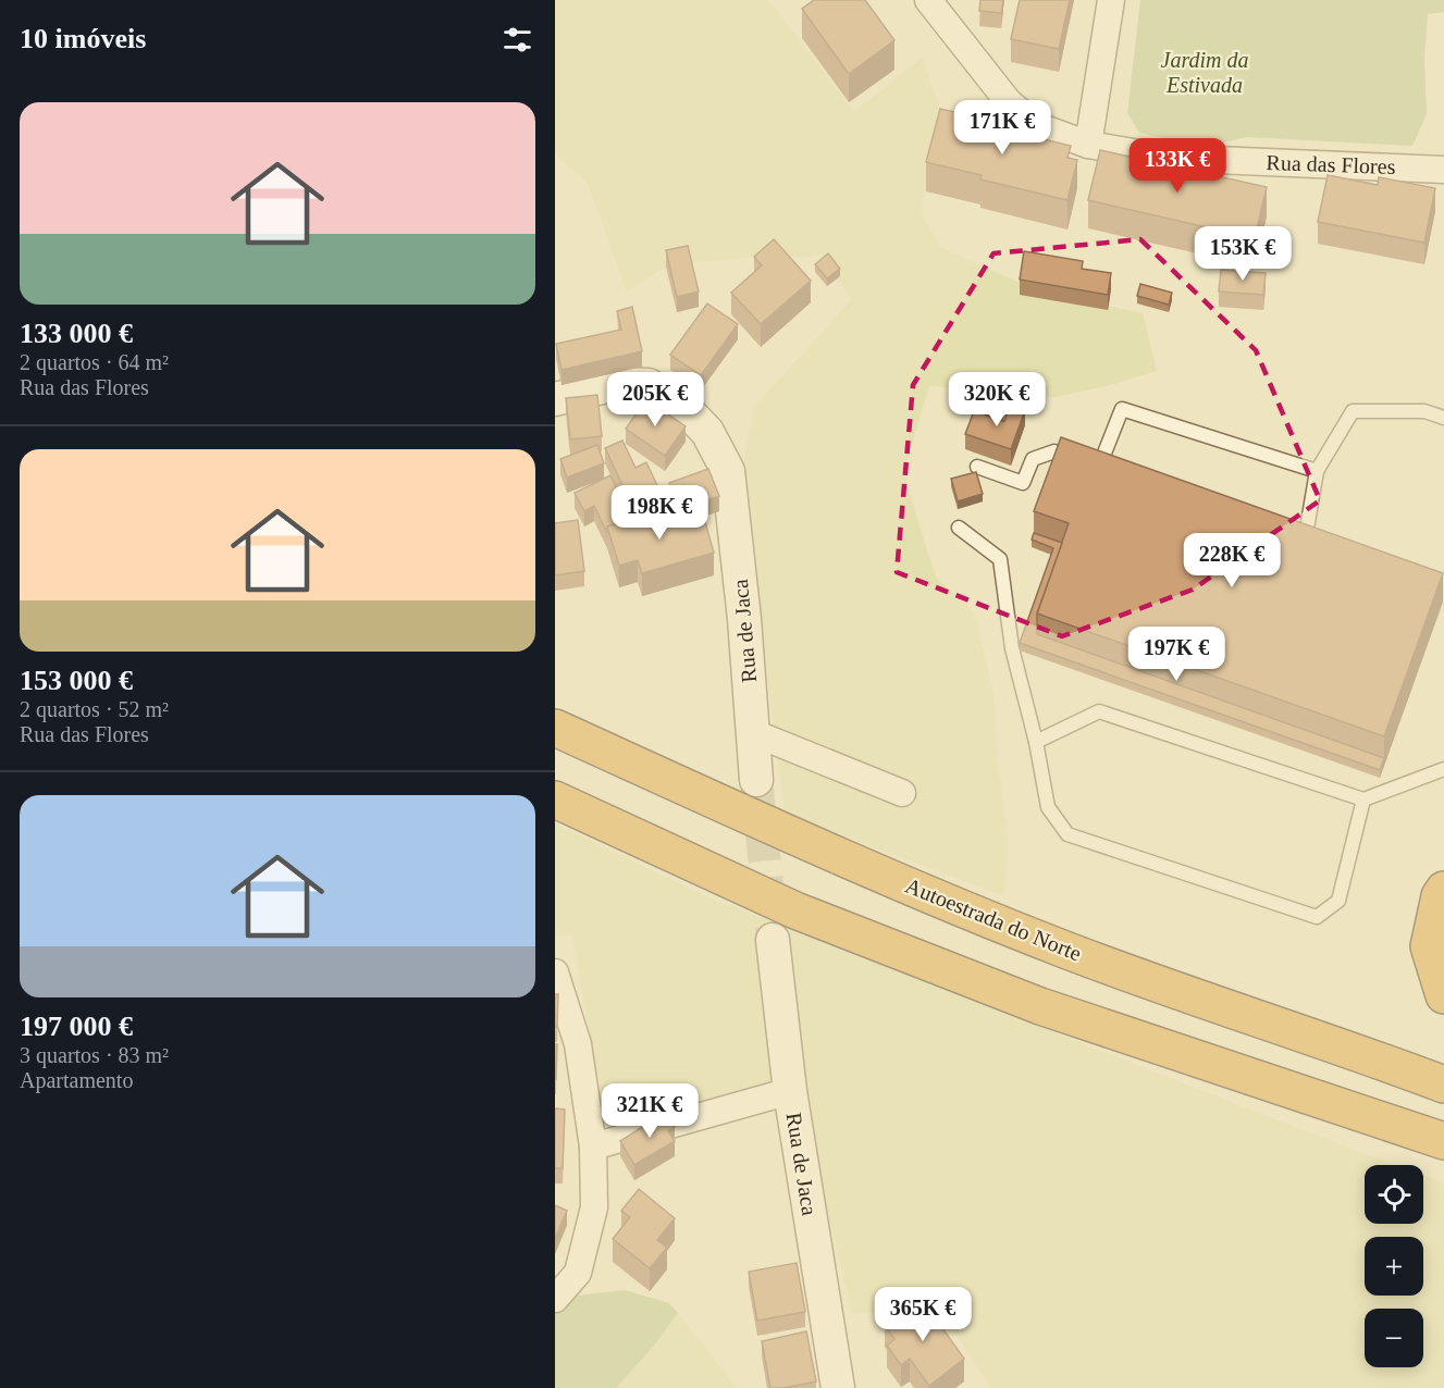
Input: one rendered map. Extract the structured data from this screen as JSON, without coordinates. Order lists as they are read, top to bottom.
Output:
{
  "streets": {
    "highway": ["Autoestrada do Norte"],
    "street": ["Rua das Flores", "Rua de Jaca"]
  },
  "parks": ["Jardim da Estivada"],
  "page": {
    "heading": "10 imóveis",
    "list": [
      {
        "name": "133 000 €",
        "note": "2 quartos · 64 m² · Rua das Flores"
      },
      {
        "name": "153 000 €",
        "note": "2 quartos · 52 m² · Rua das Flores"
      },
      {
        "name": "197 000 €",
        "note": "3 quartos · 83 m² · Apartamento"
      }
    ],
    "price": [
      "171K €",
      "133K €",
      "153K €",
      "205K €",
      "320K €",
      "198K €",
      "228K €",
      "197K €",
      "321K €",
      "365K €"
    ],
    "map_buttons": ["+", "−"]
  }
}
